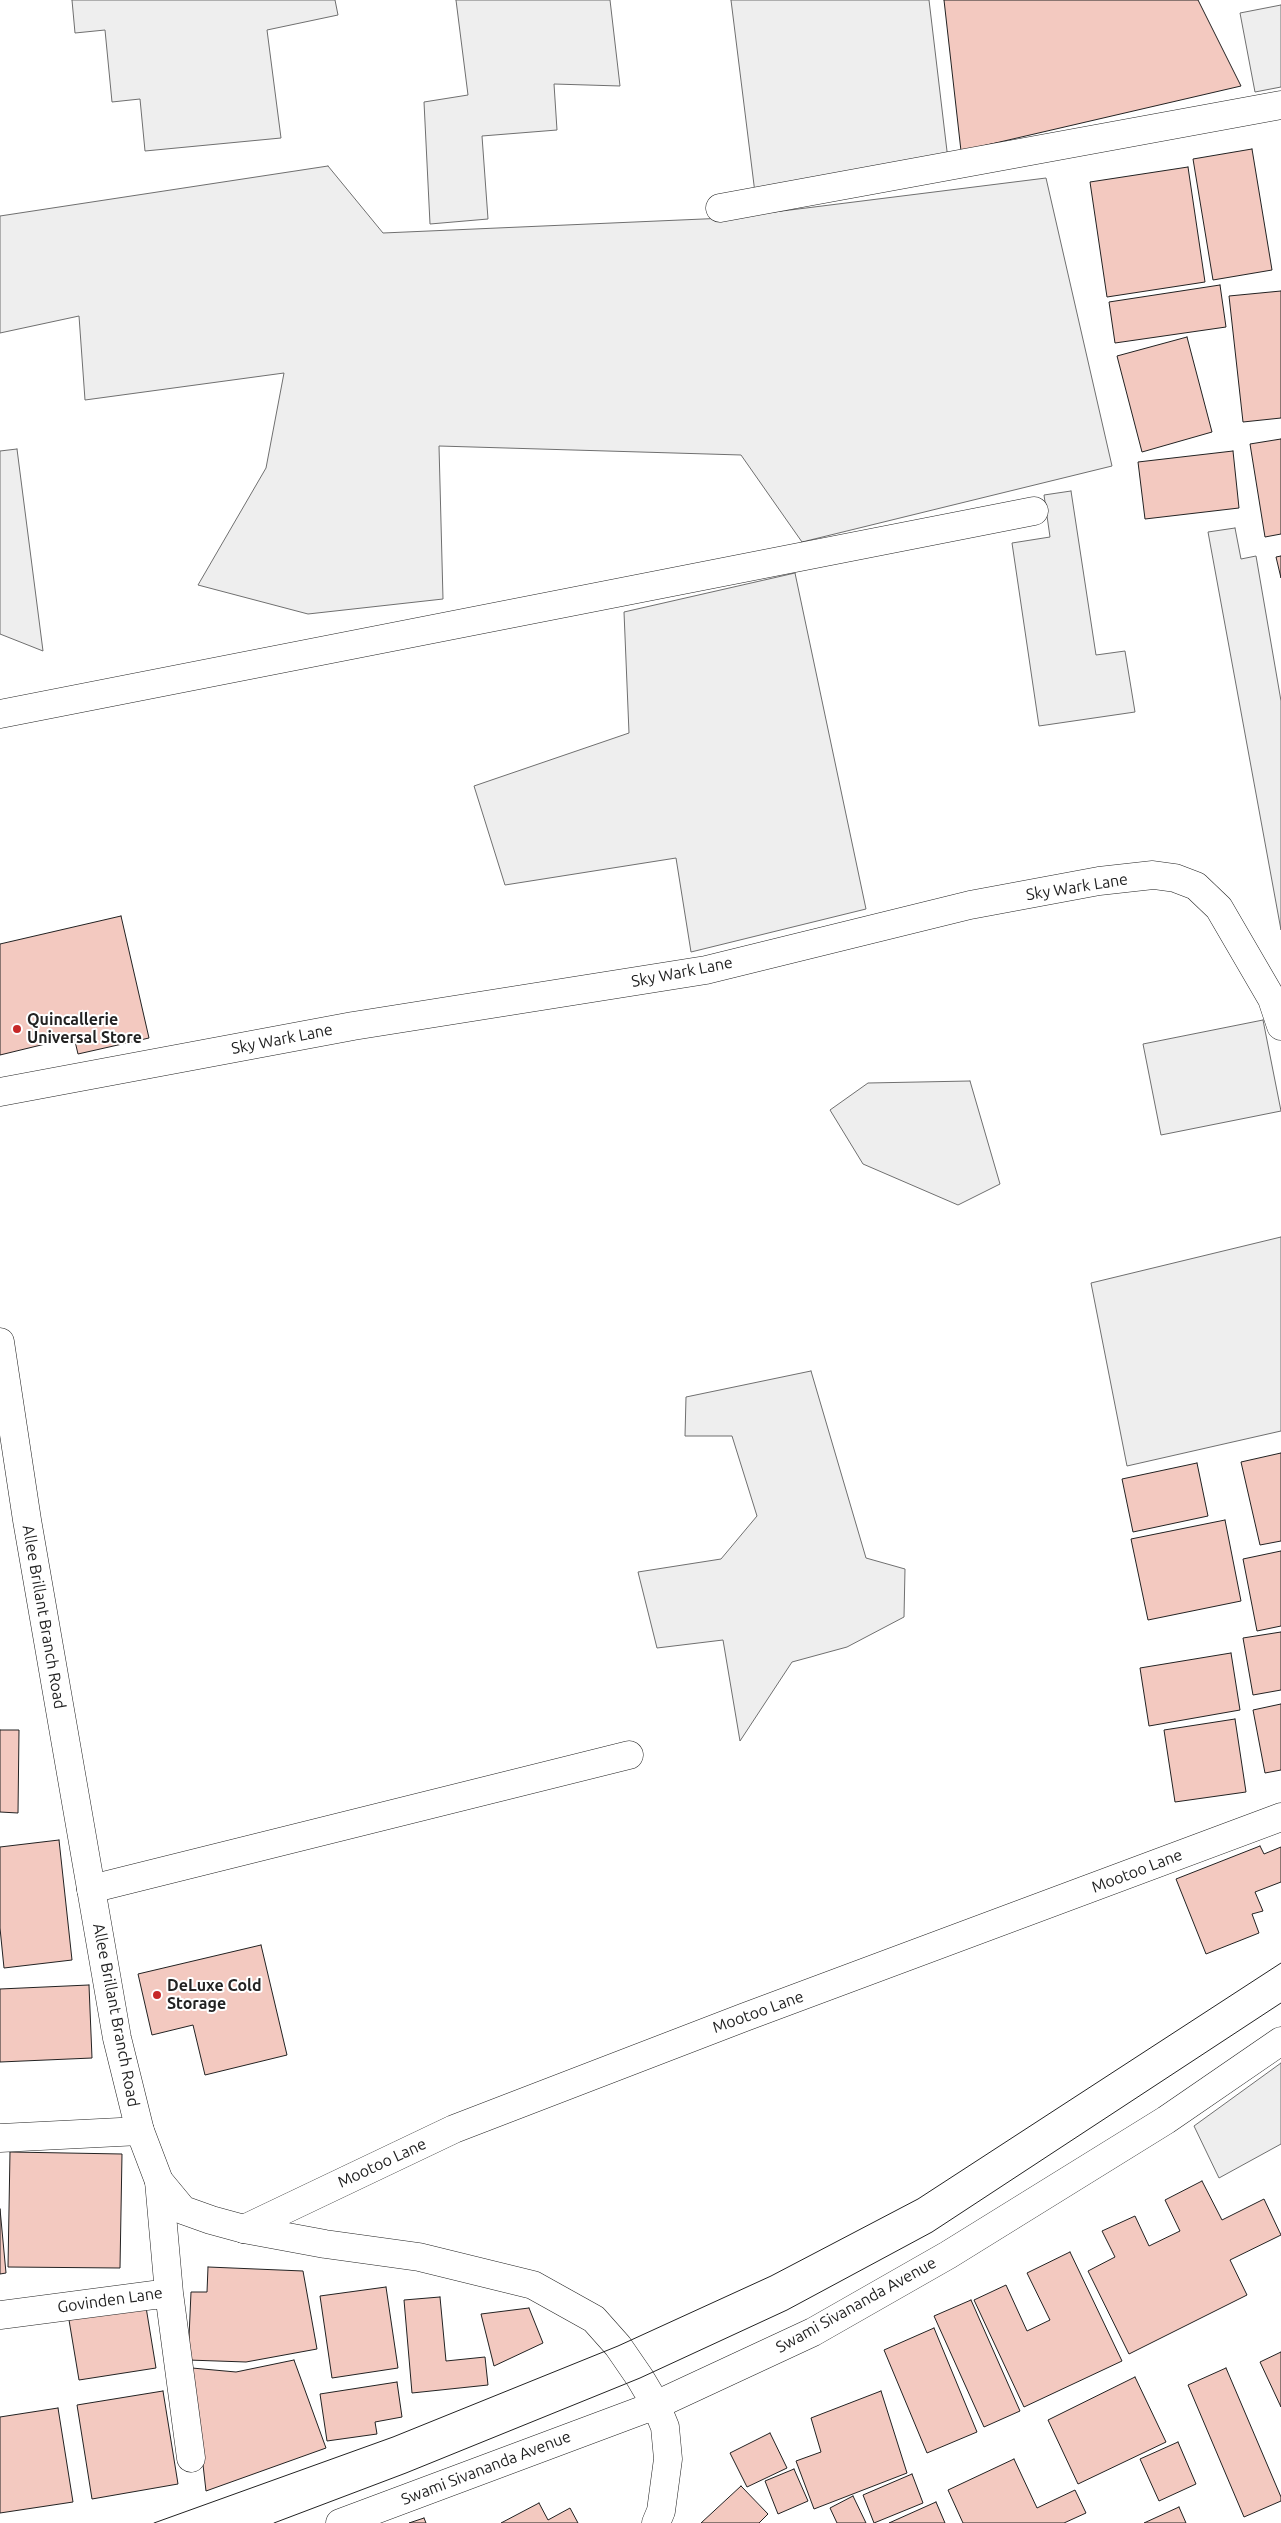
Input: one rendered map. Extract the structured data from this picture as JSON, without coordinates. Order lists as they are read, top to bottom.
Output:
{
  "streets": {
    "street": [
      "Sky Wark Lane",
      "Allee Brillant Branch Road",
      "Mootoo Lane",
      "Govinden Lane",
      "Swami Sivananda Avenue"
    ]
  },
  "crossings": [
    ["Allee Brillant Branch Road", "Mootoo Lane"],
    ["Allee Brillant Branch Road", "Govinden Lane"],
    ["Allee Brillant Branch Road", "Swami Sivananda Avenue"]
  ],
  "places": ["Quincallerie Universal Store", "DeLuxe Cold Storage"]
}
